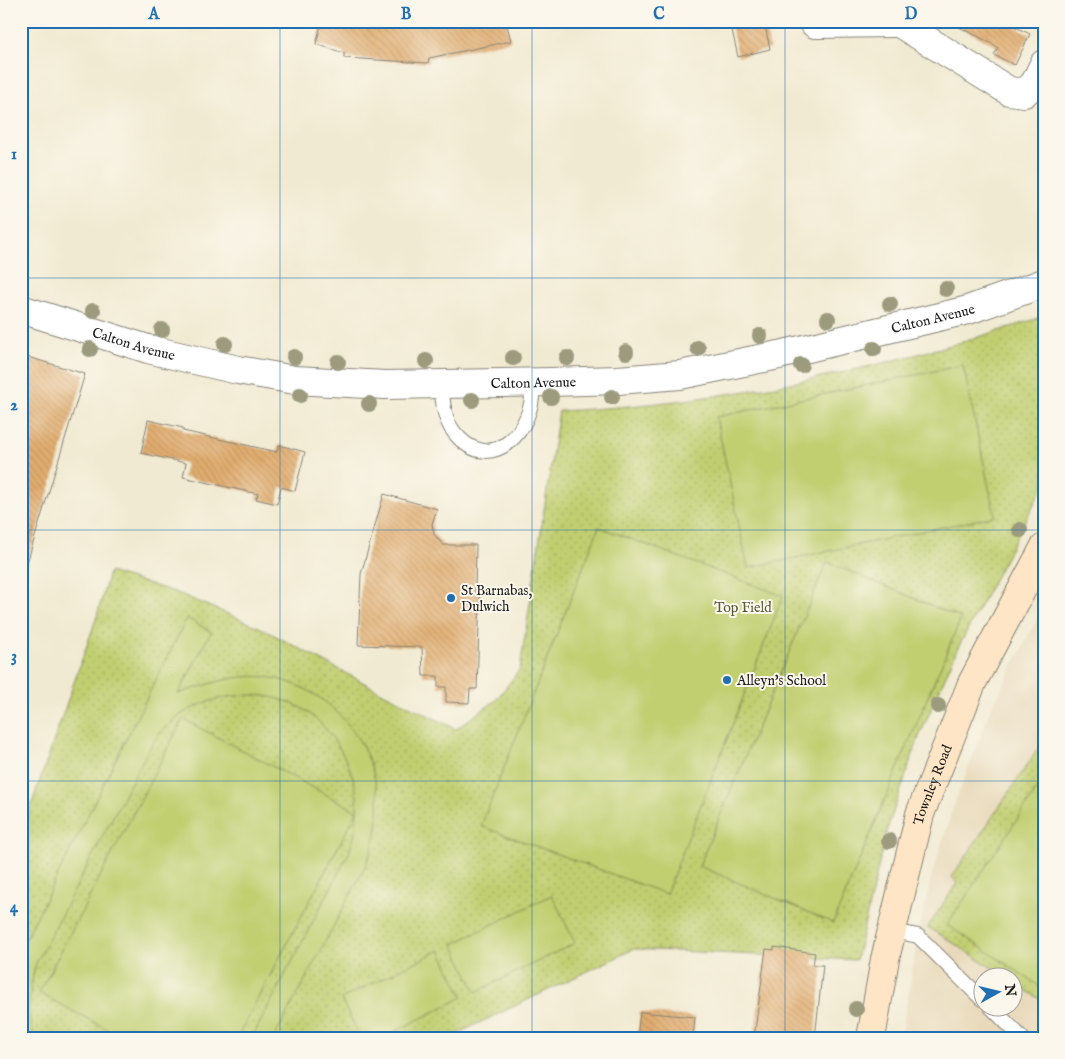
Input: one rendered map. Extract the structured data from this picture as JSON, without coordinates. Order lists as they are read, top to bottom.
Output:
{
  "streets": {
    "street": ["Calton Avenue", "Townley Road"]
  },
  "parks": ["Top Field"],
  "places": ["St Barnabas, Dulwich", "Alleyn's School"],
  "north": "right",
  "grid": {
    "columns": [
      "A",
      "B",
      "C",
      "D"
    ],
    "rows": [
      "1",
      "2",
      "3",
      "4"
    ]
  }
}
